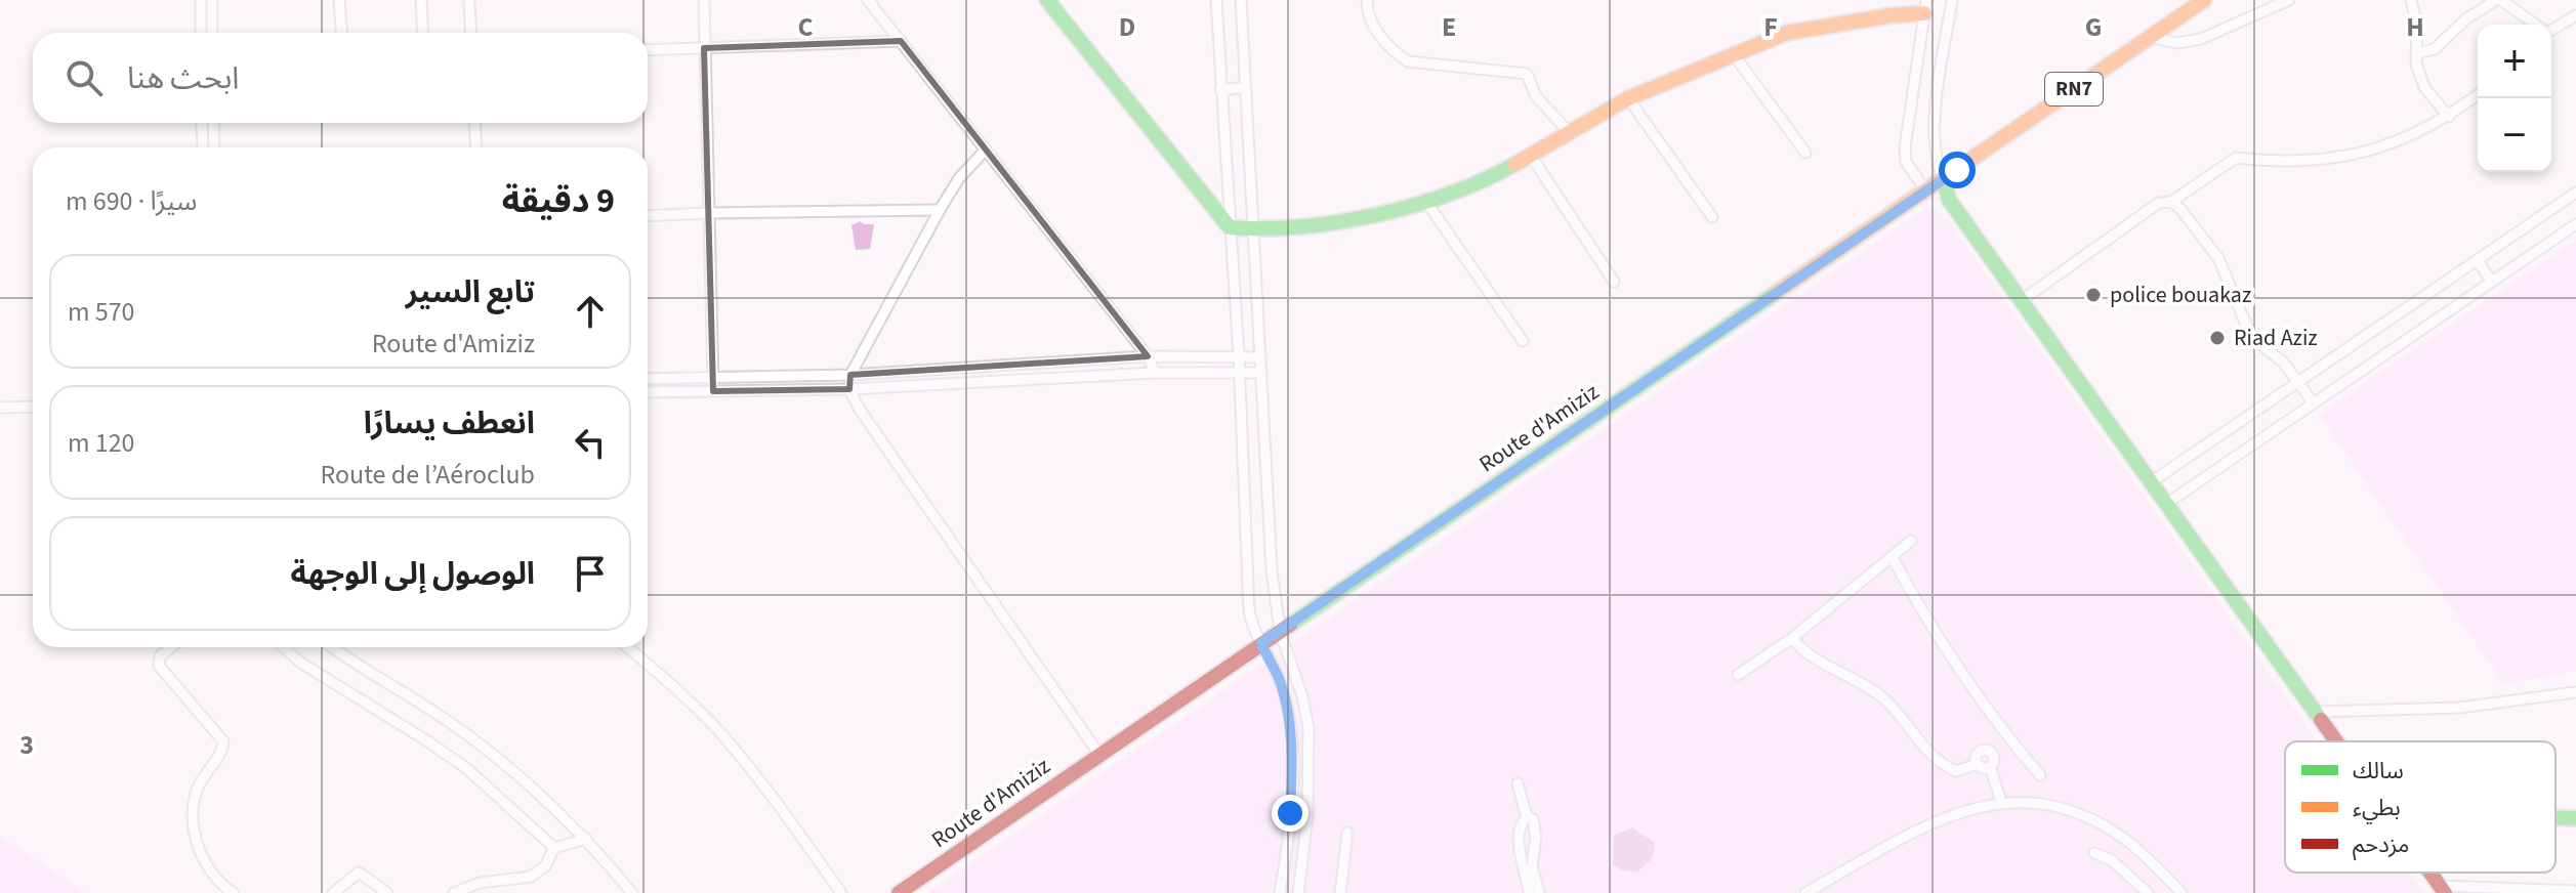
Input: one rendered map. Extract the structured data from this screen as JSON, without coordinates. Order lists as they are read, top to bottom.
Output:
{
  "streets": {
    "street": ["RN7", "Route d'Amiziz"]
  },
  "places": ["police bouakaz", "Riad Aziz"],
  "legend": ["سالك", "بطيء", "مزدحم"],
  "page": {
    "map_buttons": ["+", "−"],
    "search": "ابحث هنا",
    "heading": ["9 دقيقة", "سيرًا · 690 m"],
    "list": [
      ["تابع السير", "Route d'Amiziz", "570 m"],
      ["انعطف يسارًا", "Route de l’Aéroclub", "120 m"],
      "الوصول إلى الوجهة"
    ]
  },
  "grid": {
    "columns": [
      "C",
      "D",
      "E",
      "F",
      "G",
      "H"
    ],
    "rows": ["3"]
  }
}
